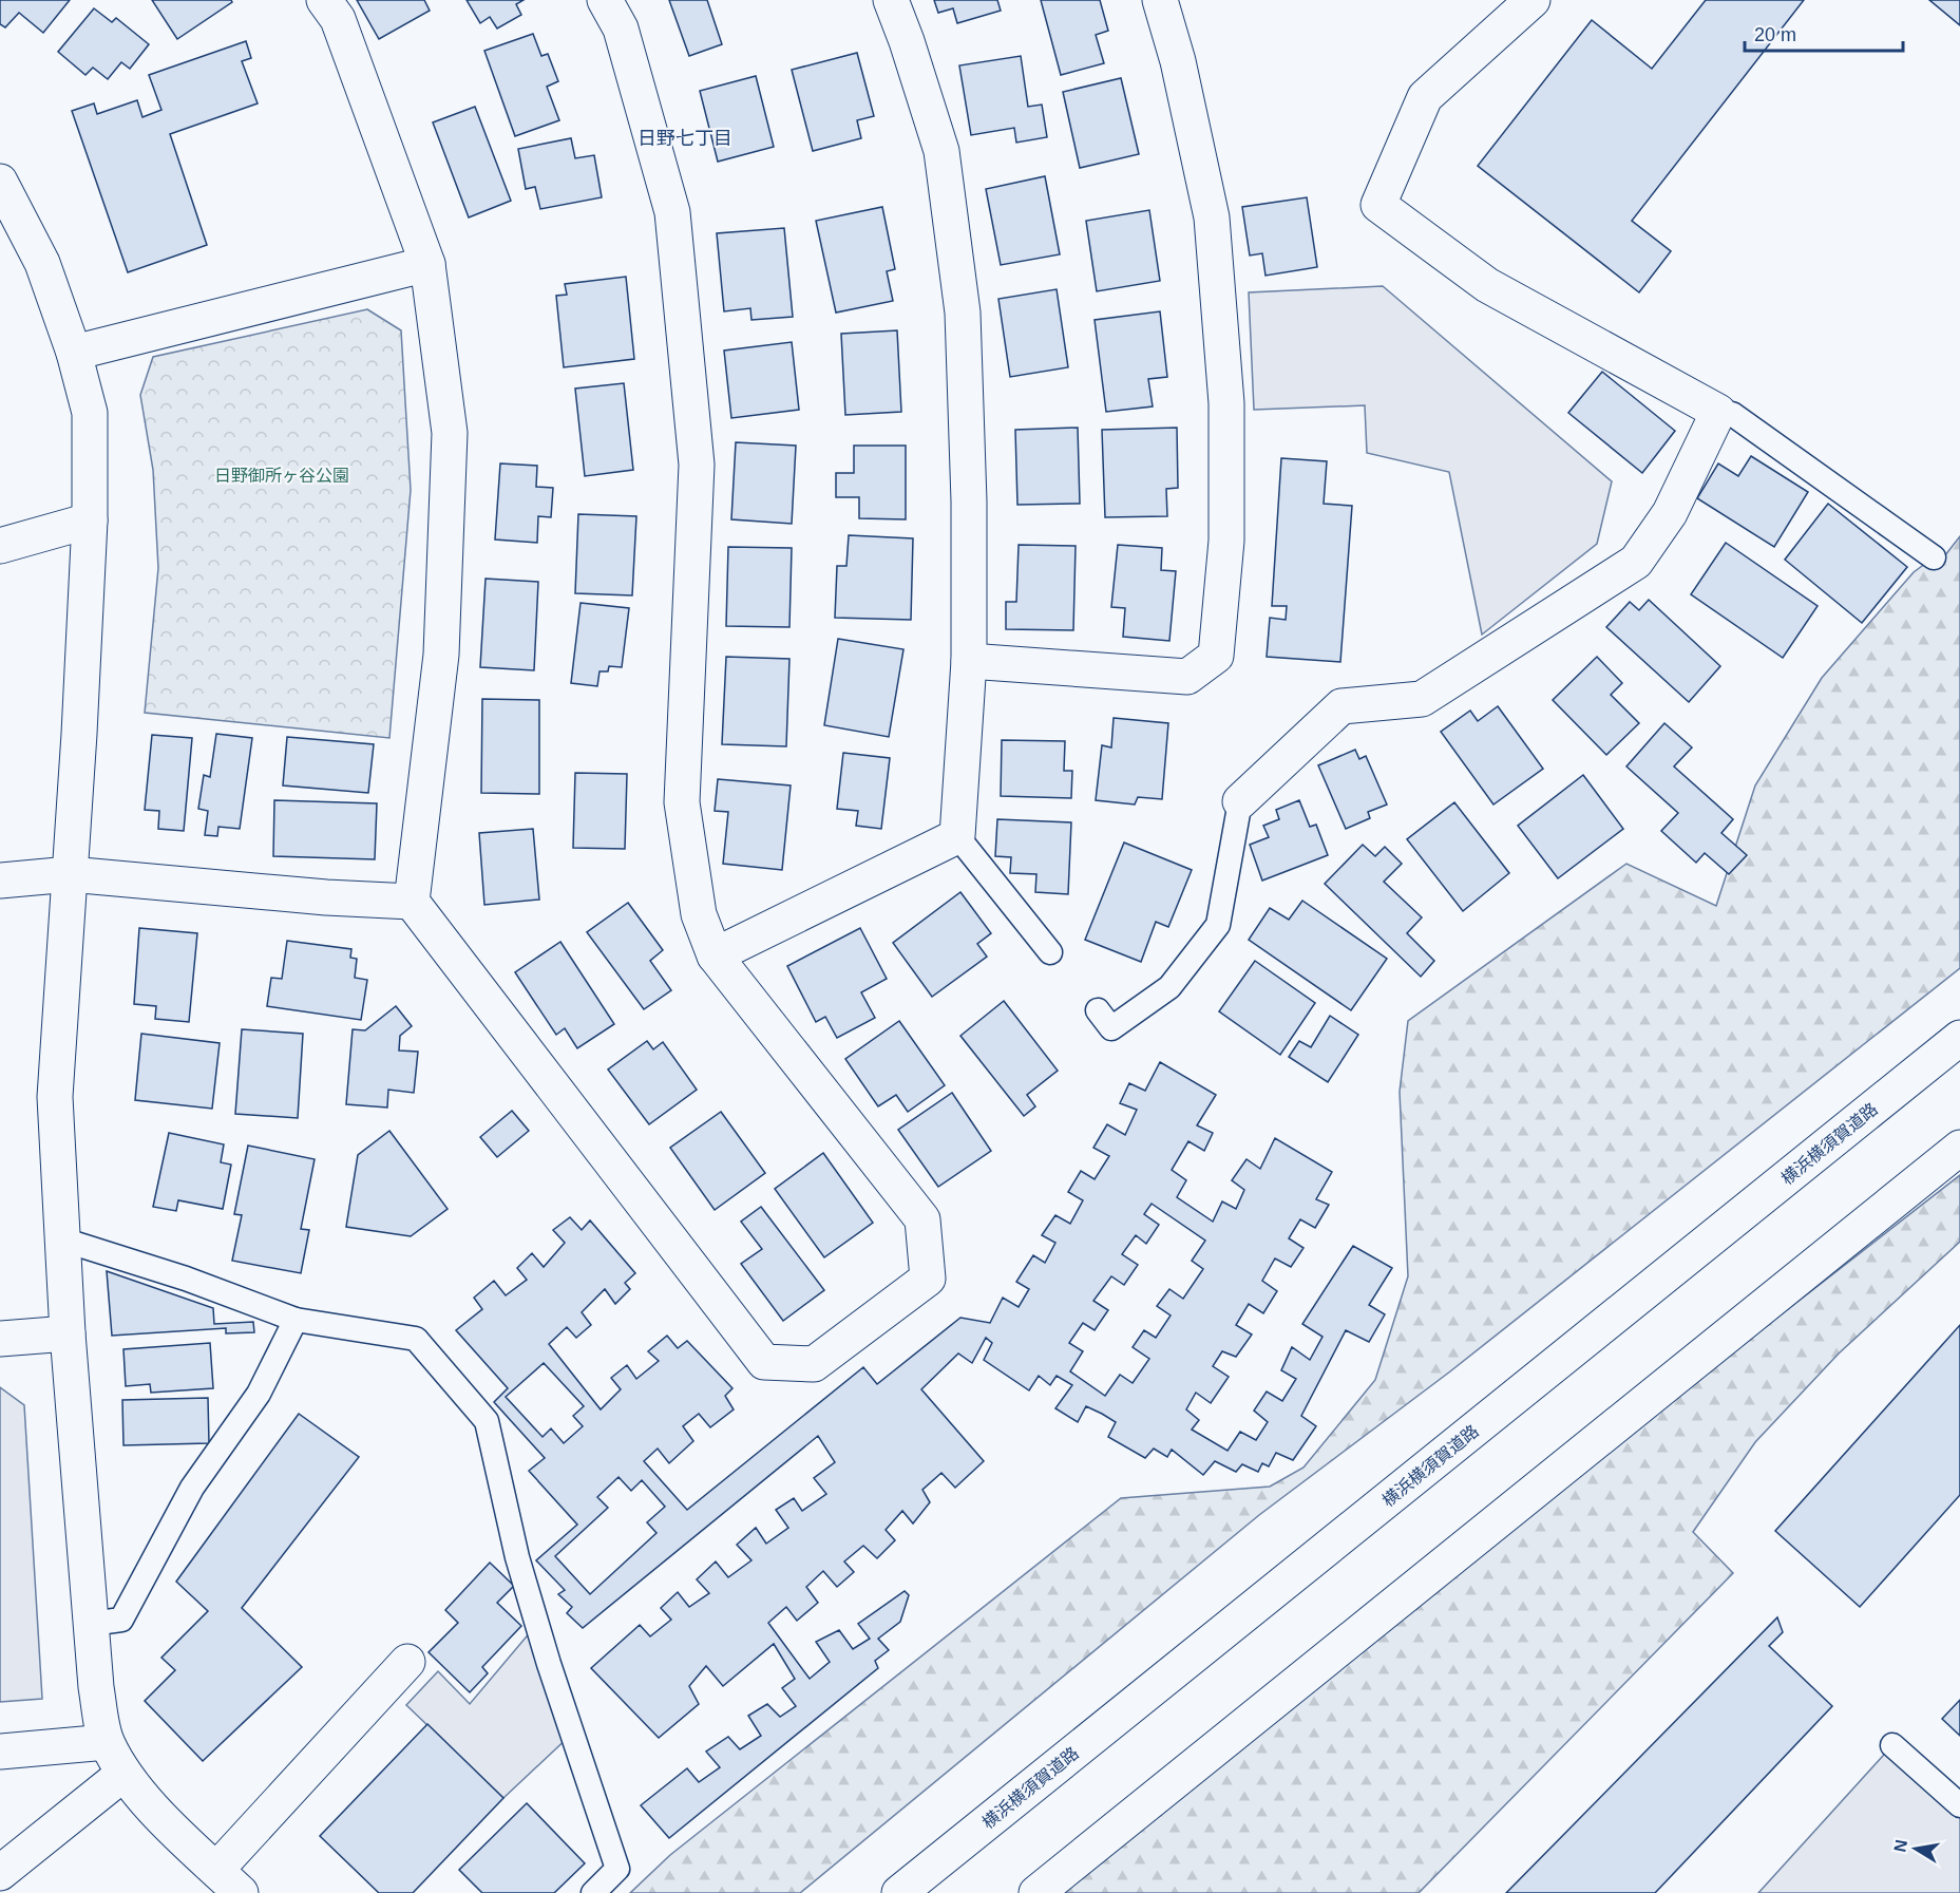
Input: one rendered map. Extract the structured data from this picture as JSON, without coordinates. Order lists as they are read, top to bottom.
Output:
{
  "streets": {
    "main road": ["横浜横須賀道路"]
  },
  "districts": ["日野七丁目"],
  "parks": ["日野御所ヶ谷公園"],
  "scale_bar": "20 m",
  "north": "left"
}
